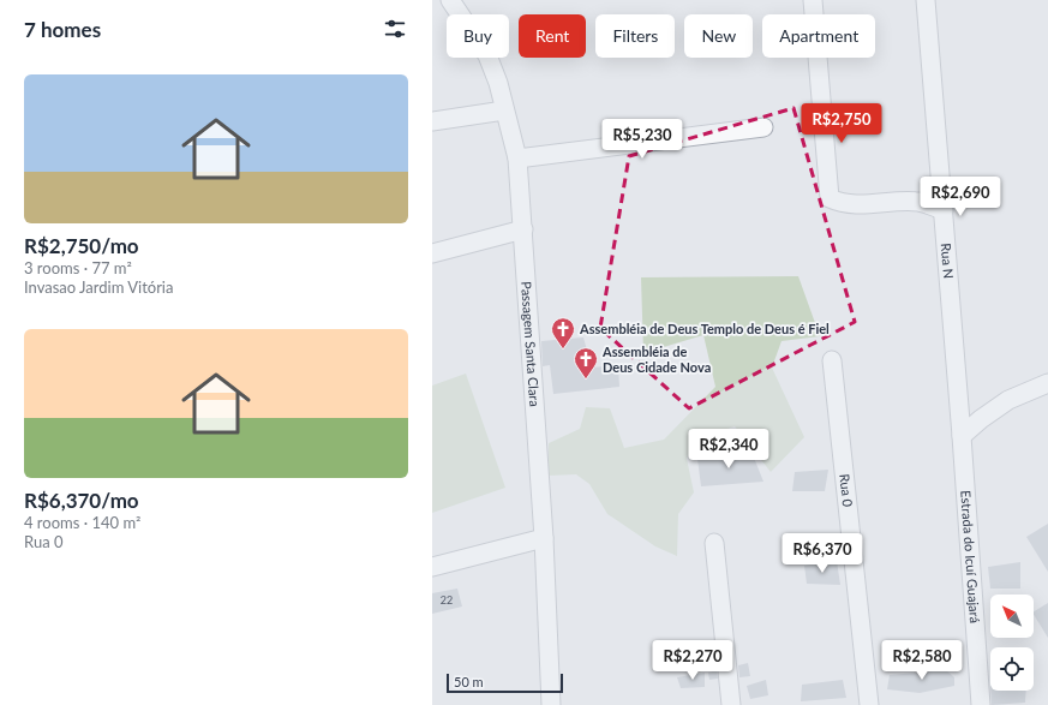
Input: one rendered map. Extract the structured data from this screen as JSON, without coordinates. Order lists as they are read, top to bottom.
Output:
{
  "streets": {
    "street": [
      "Rua N",
      "Passagem Santa Clara",
      "Rua 0",
      "Estrada do Icuí Guajará"
    ]
  },
  "crossings": [
    ["Rua N", "Estrada do Icuí Guajará"]
  ],
  "places": {
    "church": ["Assembléia de Deus Templo de Deus é Fiel", "Assembléia de Deus Cidade Nova"]
  },
  "house_numbers": ["22"],
  "scale_bar": "50 m",
  "north": "top left",
  "page": {
    "heading": "7 homes",
    "chip": [
      "Buy",
      "Rent",
      "Filters",
      "New",
      "Apartment"
    ],
    "list": [
      {
        "name": "R$2,750/mo",
        "note": "3 rooms · 77 m² · Invasao Jardim Vitória"
      },
      {
        "name": "R$6,370/mo",
        "note": "4 rooms · 140 m² · Rua 0"
      }
    ],
    "price": [
      "R$2,750",
      "R$5,230",
      "R$2,690",
      "R$2,340",
      "R$6,370",
      "R$2,270",
      "R$2,580"
    ],
    "scale": "50 m"
  }
}
